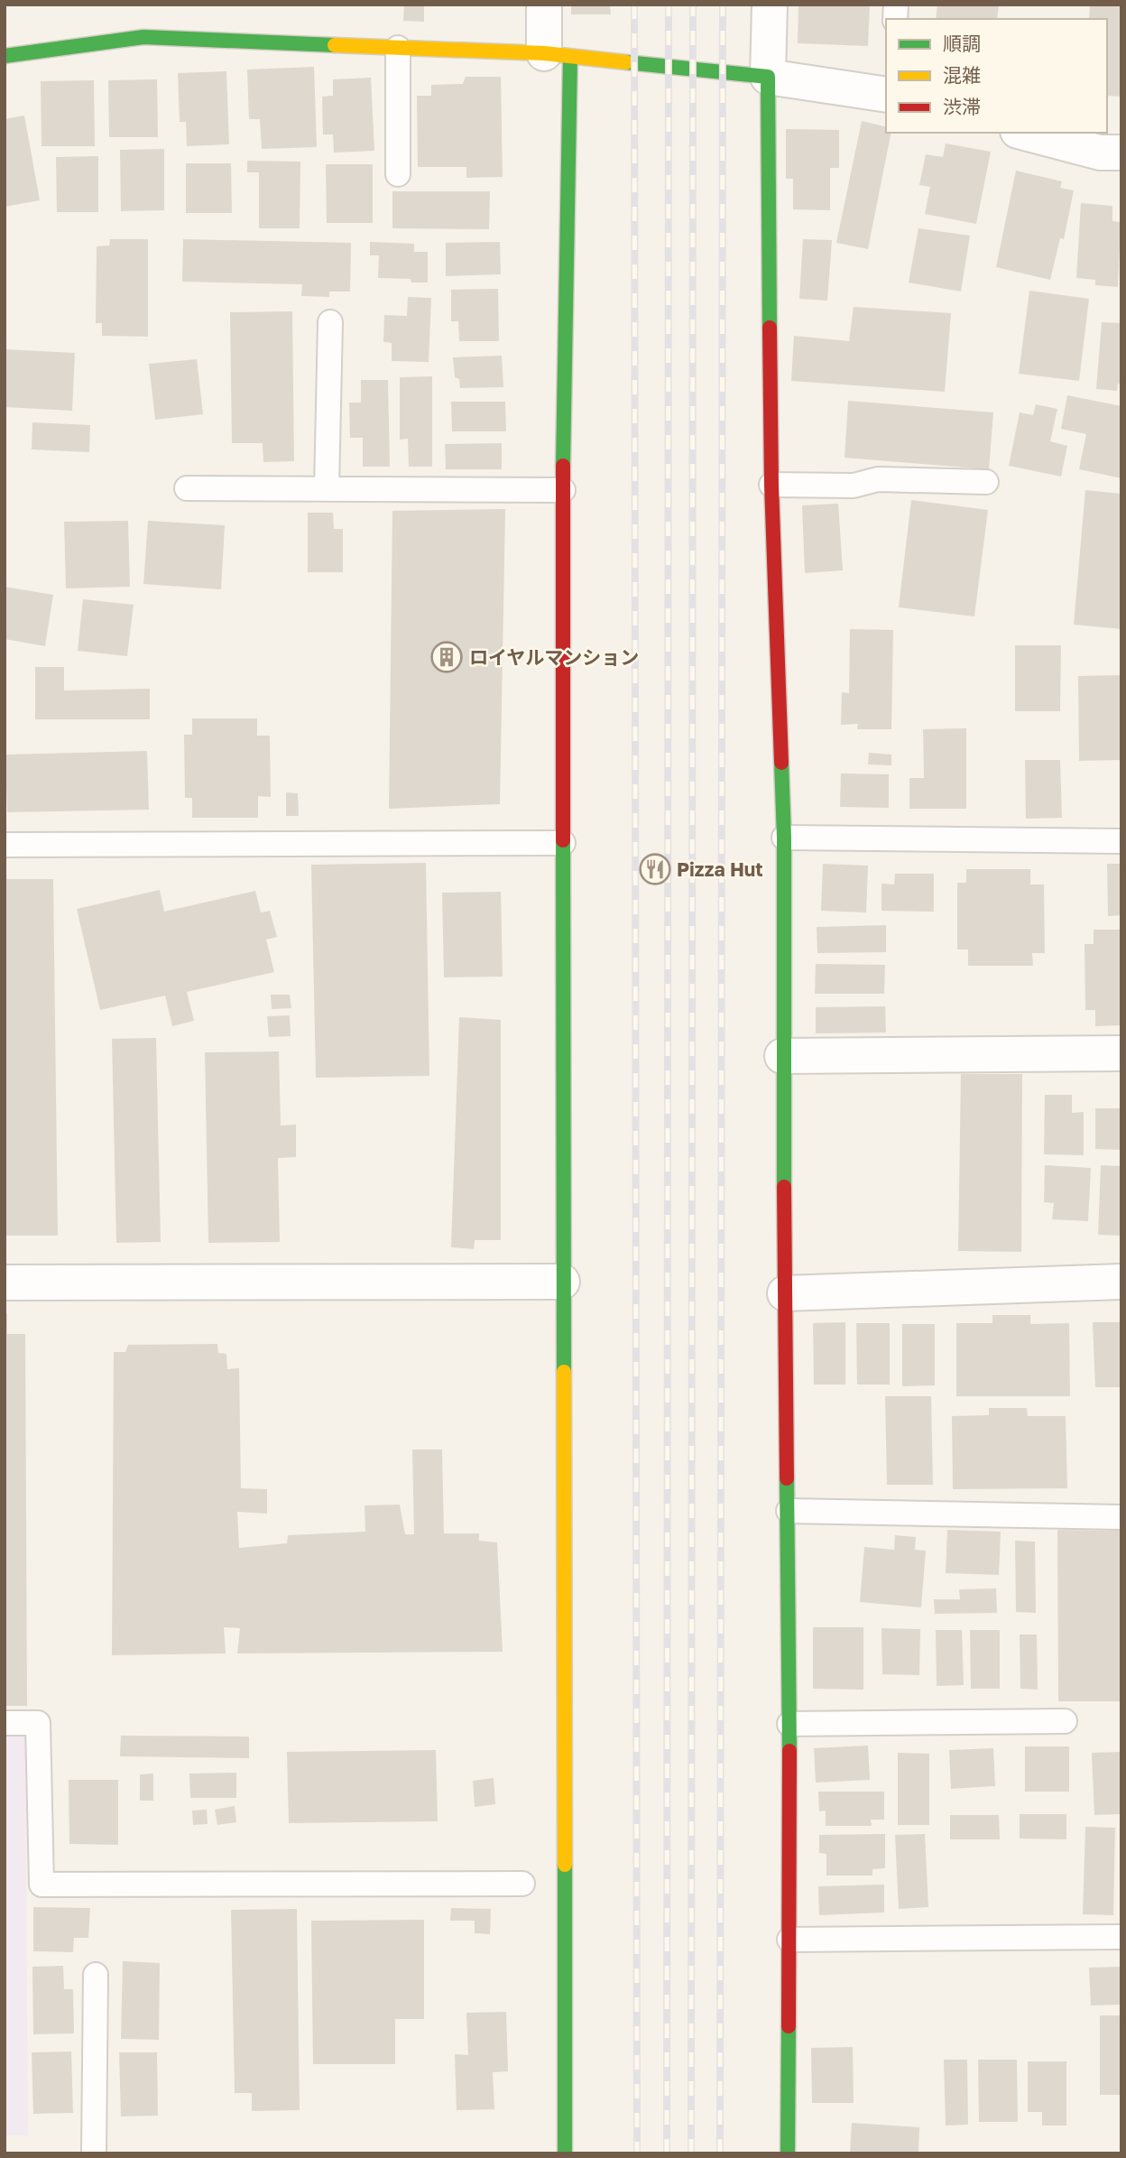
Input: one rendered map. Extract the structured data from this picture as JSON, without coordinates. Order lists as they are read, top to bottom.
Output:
{
  "places": {
    "building": ["ロイヤルマンション"],
    "restaurant": ["Pizza Hut"]
  },
  "legend": ["順調", "混雑", "渋滞"]
}
